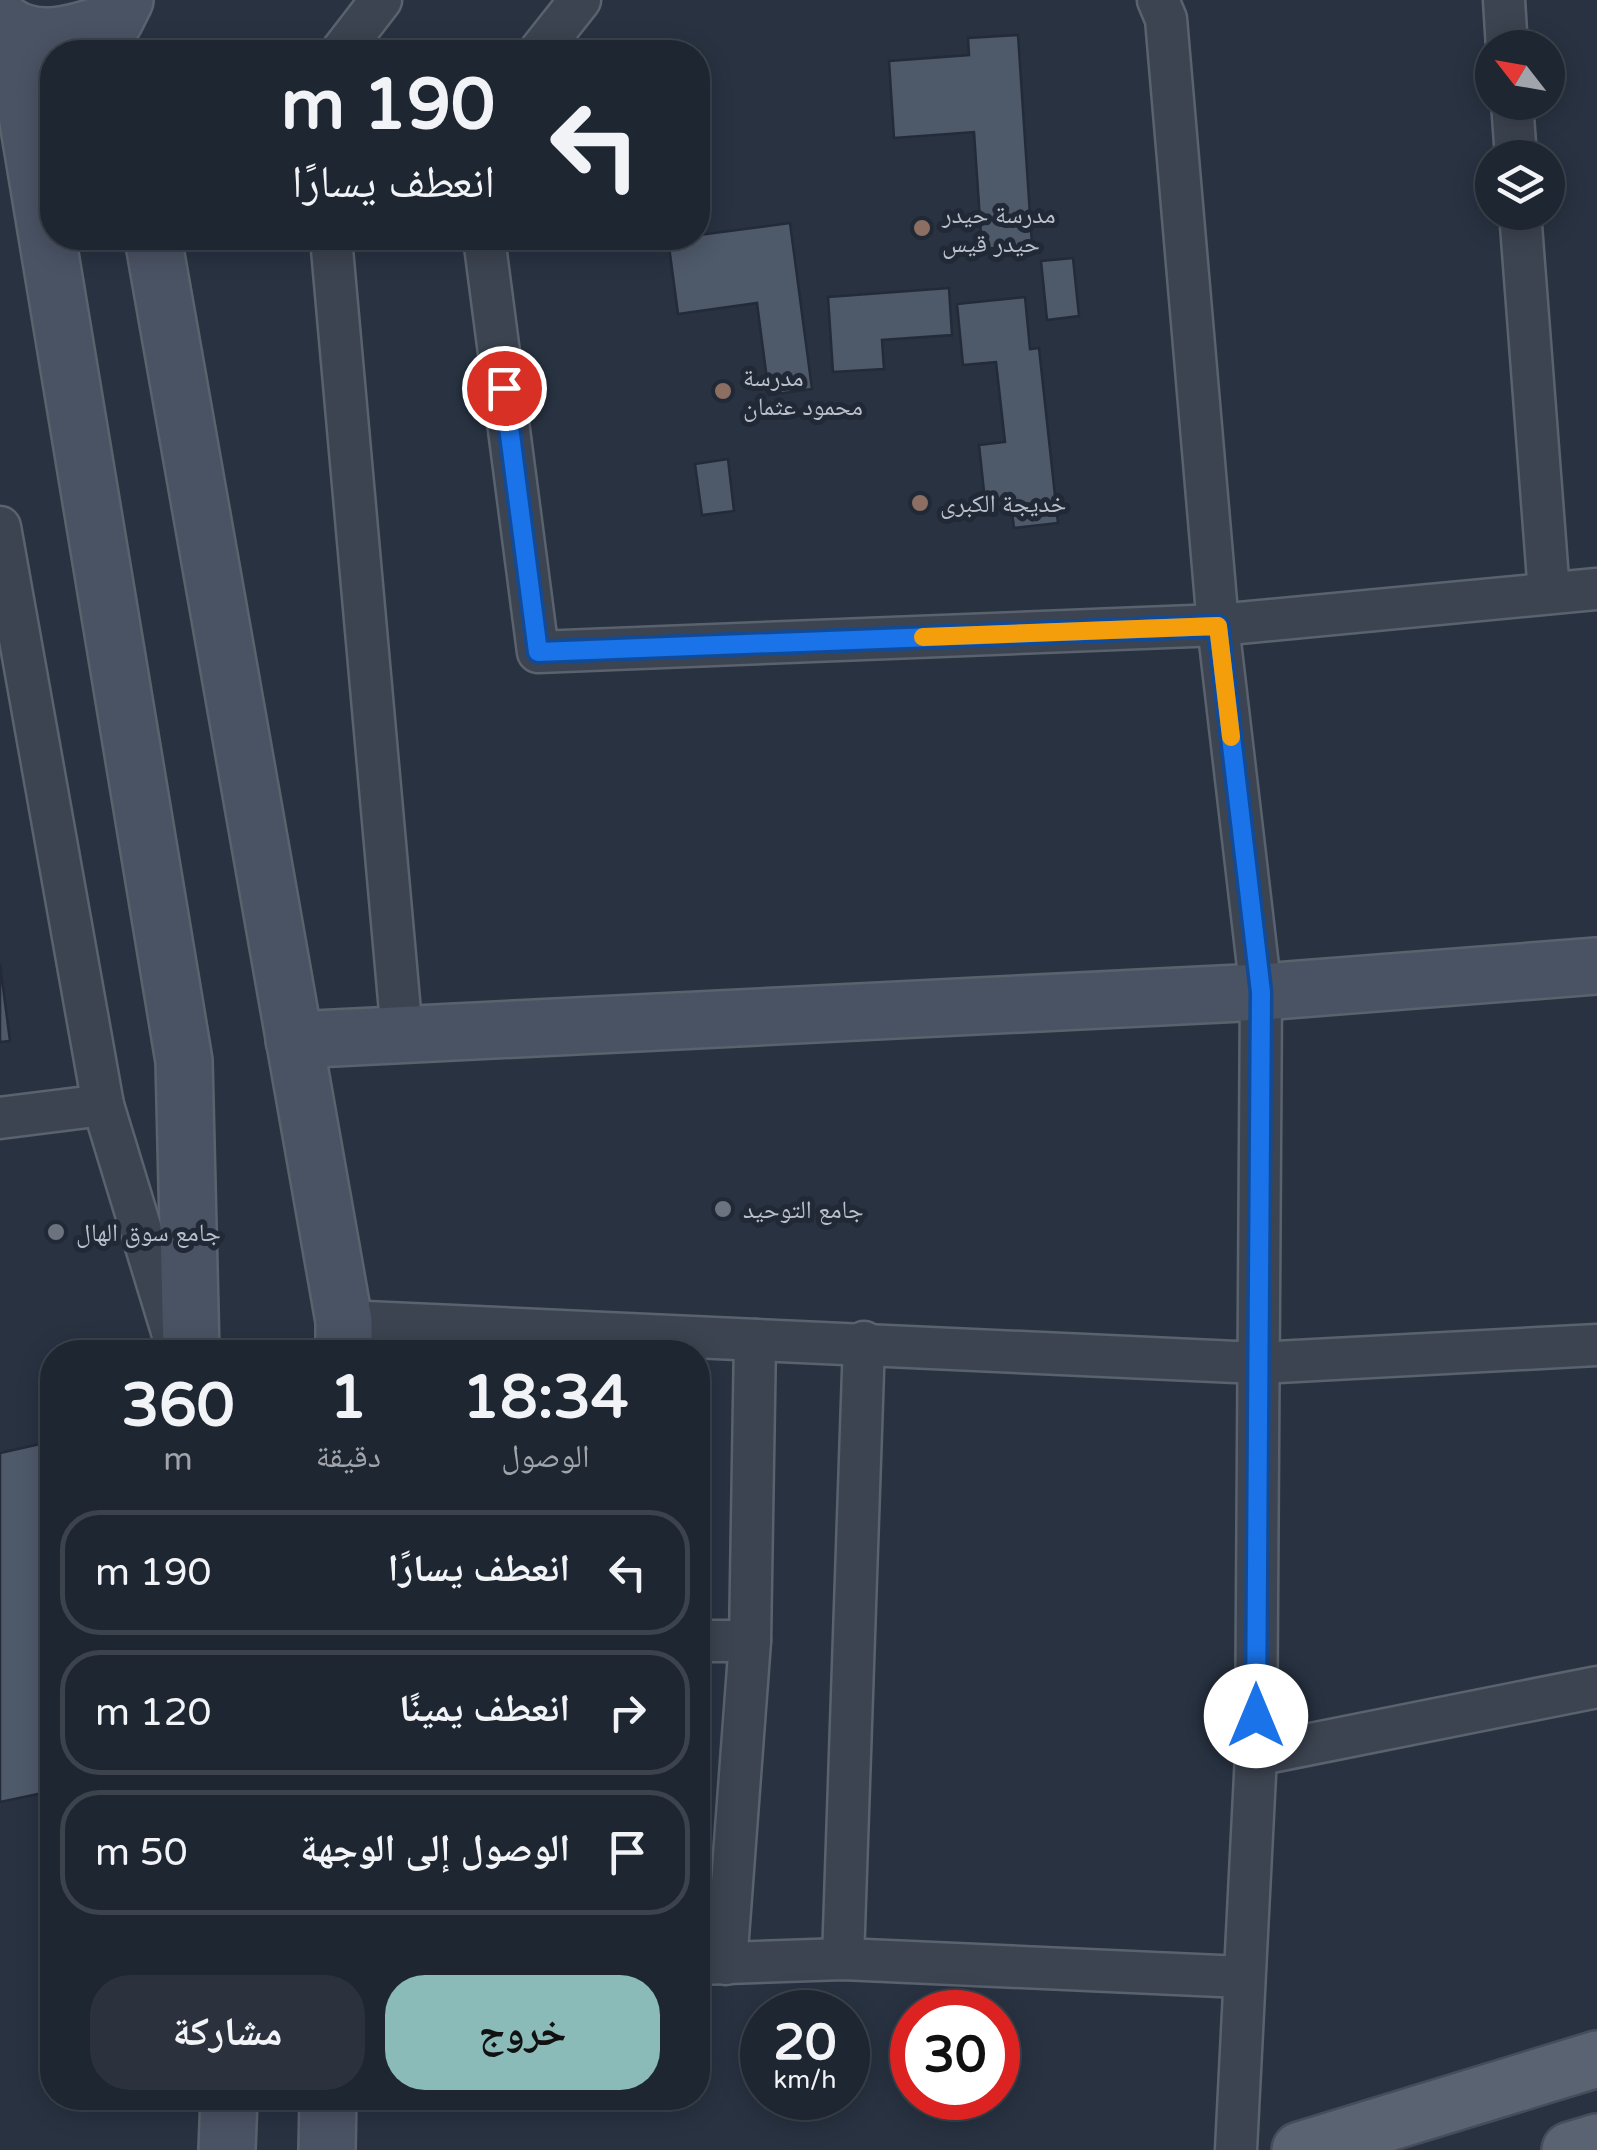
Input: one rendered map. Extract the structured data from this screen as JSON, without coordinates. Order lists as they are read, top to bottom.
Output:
{
  "places": [
    "مدرسة حيدر حيدر قيس",
    "مدرسة محمود عثمان",
    "خديجة الكبرى",
    "جامع التوحيد",
    "جامع سوق الهال"
  ],
  "north": "top left",
  "page": {
    "turn": ["190 m", "انعطف يسارًا"],
    "eta": [
      "18:34",
      "الوصول",
      "1",
      "دقيقة",
      "360",
      "m"
    ],
    "list": [
      {
        "name": "انعطف يسارًا",
        "value": "190 m"
      },
      {
        "name": "انعطف يمينًا",
        "value": "120 m"
      },
      {
        "name": "الوصول إلى الوجهة",
        "value": "50 m"
      }
    ],
    "buttons": ["خروج", "مشاركة"],
    "speed": "20 km/h",
    "limit": "30"
  }
}
